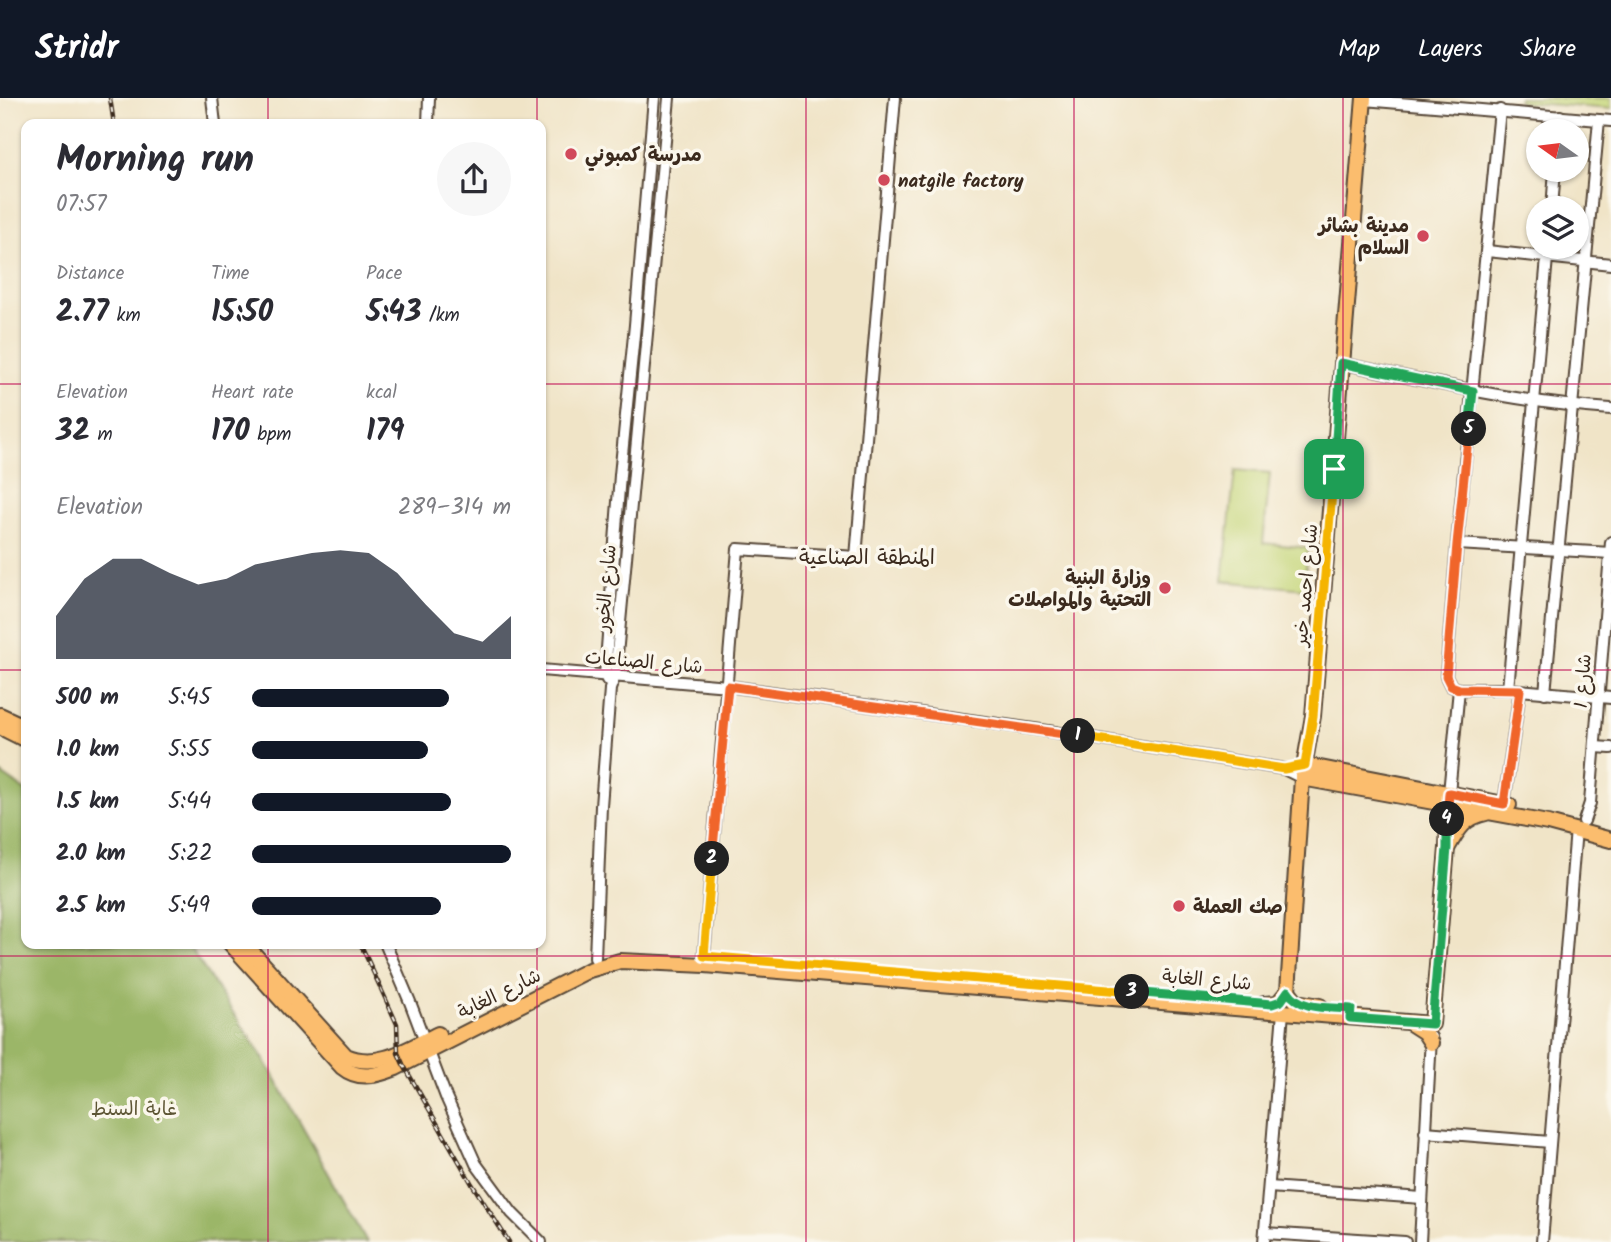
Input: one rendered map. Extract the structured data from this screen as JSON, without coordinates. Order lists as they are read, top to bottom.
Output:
{
  "streets": {
    "main road": ["شارع احمد خير", "شارع الغابة"],
    "street": ["شارع الخور", "شارع الصناعات", "شارع 1"]
  },
  "crossings": [
    ["شارع احمد خير", "شارع الصناعات"],
    ["شارع احمد خير", "شارع الغابة"],
    ["شارع الخور", "شارع الصناعات"],
    ["شارع الخور", "شارع الغابة"]
  ],
  "districts": ["المنطقة الصناعية"],
  "parks": ["غابة السنط"],
  "places": [
    "مدرسة كمبوني",
    "natgile factory",
    "مدينة بشائر السلام",
    "وزارة البنية التحتية والمواصلات",
    "صك العملة"
  ],
  "north": "left",
  "page": {
    "header": "Stridr",
    "nav": ["Map", "Layers", "Share"],
    "heading": ["Morning run", "07:57"],
    "stats": [
      ["Distance", "2.77 km"],
      ["Time", "15:50"],
      ["Pace", "5:43 /km"],
      ["Elevation", "32 m"],
      ["Heart rate", "170 bpm"],
      ["kcal", "179"]
    ],
    "pins": [
      "5",
      "1",
      "4",
      "2",
      "3"
    ],
    "chart": ["Elevation", "289–314 m"],
    "list": [
      {
        "name": "500 m",
        "note": "5:45"
      },
      {
        "name": "1.0 km",
        "note": "5:55"
      },
      {
        "name": "1.5 km",
        "note": "5:44"
      },
      {
        "name": "2.0 km",
        "note": "5:22"
      },
      {
        "name": "2.5 km",
        "note": "5:49"
      }
    ]
  }
}
